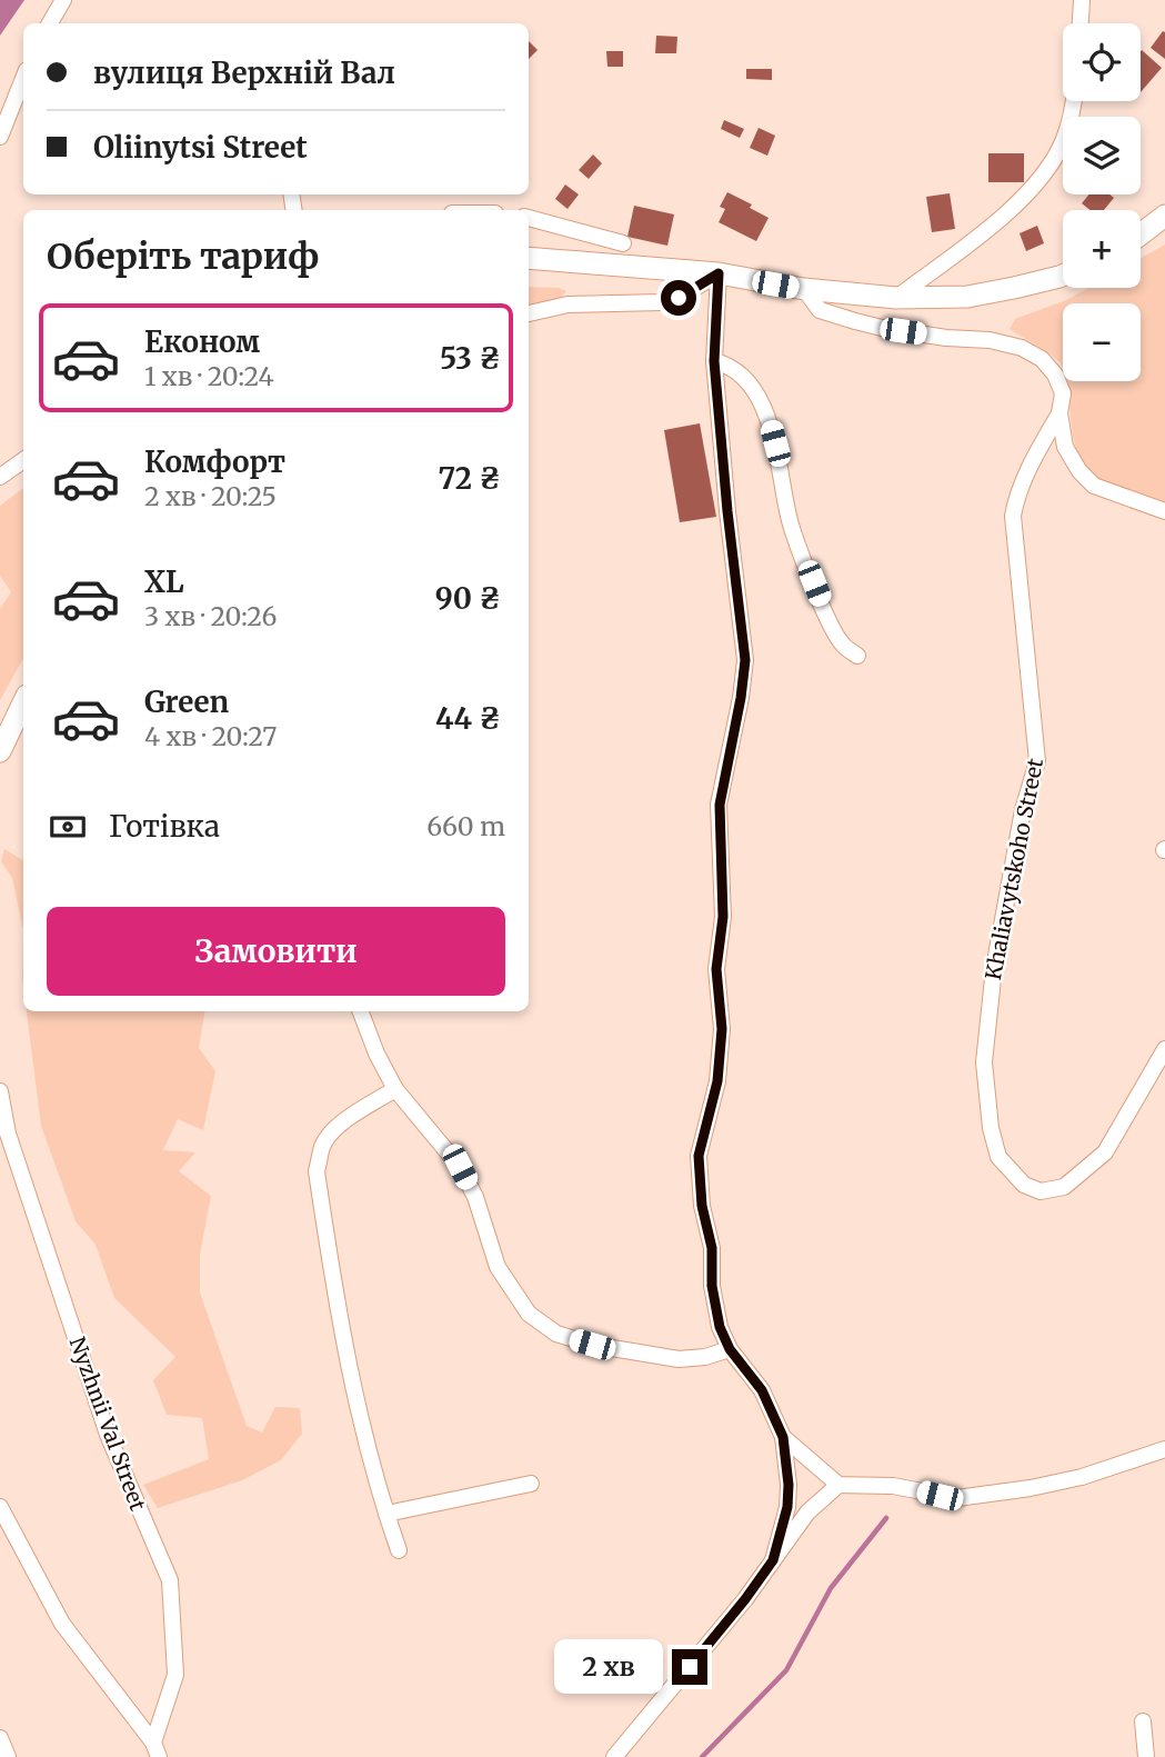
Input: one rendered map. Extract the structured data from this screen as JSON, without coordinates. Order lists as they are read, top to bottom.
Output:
{
  "streets": {
    "street": ["Khaliavytskoho Street", "Nyzhnii Val Street"]
  },
  "page": {
    "map_buttons": ["+", "−"],
    "banner": ["вулиця Верхній Вал", "Oliinytsi Street"],
    "heading": "Оберіть тариф",
    "list": [
      {
        "name": "Економ",
        "note": "1 хв · 20:24",
        "value": "53 ₴"
      },
      {
        "name": "Комфорт",
        "note": "2 хв · 20:25",
        "value": "72 ₴"
      },
      {
        "name": "XL",
        "note": "3 хв · 20:26",
        "value": "90 ₴"
      },
      {
        "name": "Green",
        "note": "4 хв · 20:27",
        "value": "44 ₴"
      }
    ],
    "pay": ["Готівка", "660 m"],
    "buttons": "Замовити",
    "bubble": "2 хв"
  }
}
